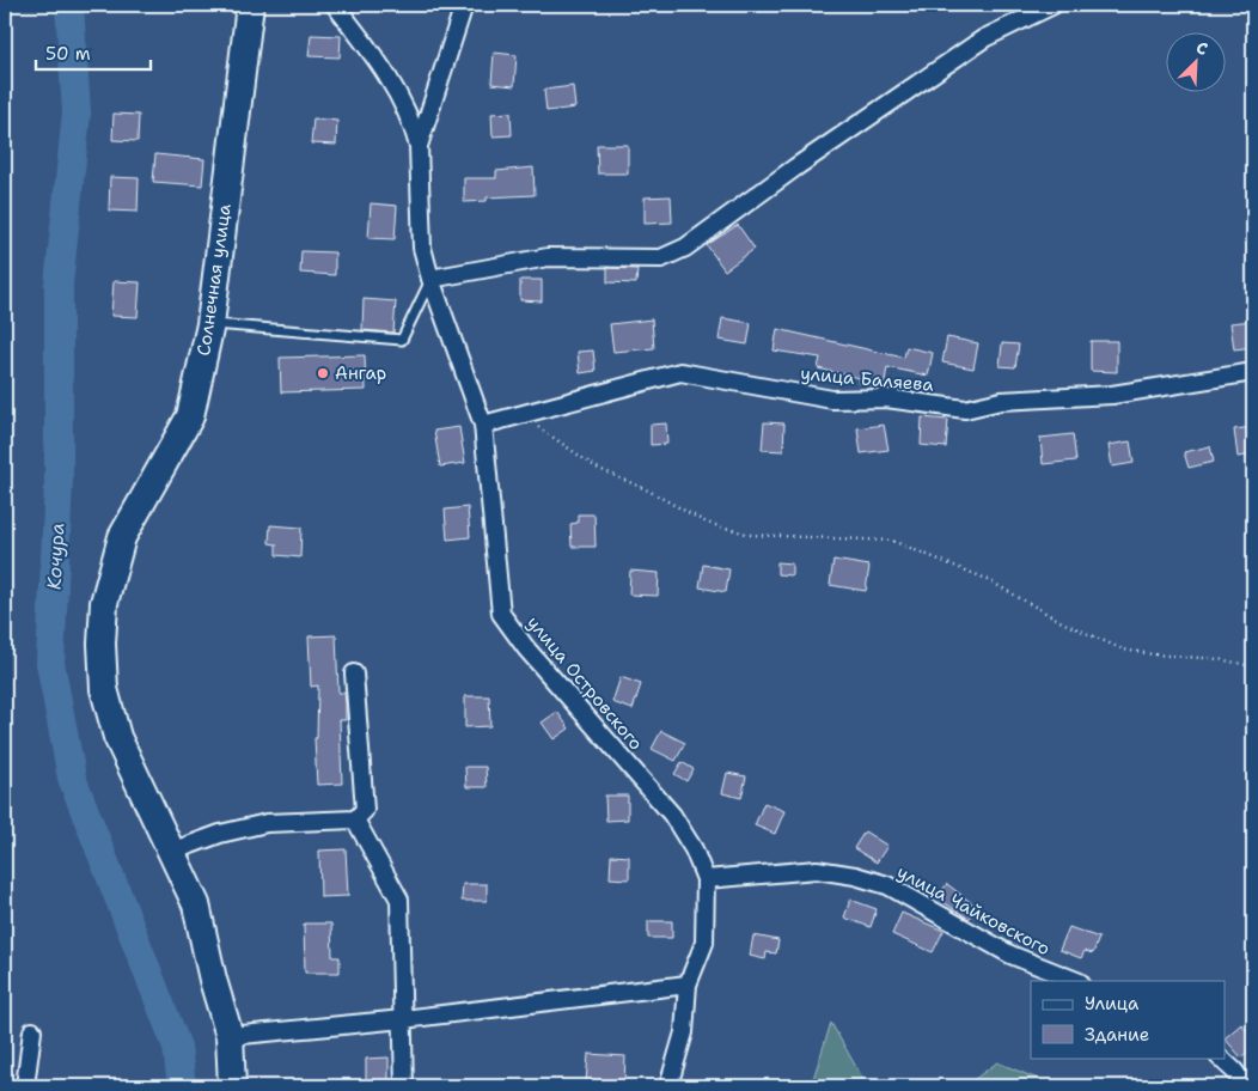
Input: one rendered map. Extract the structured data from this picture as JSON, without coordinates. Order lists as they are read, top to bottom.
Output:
{
  "streets": {
    "main road": ["Солнечная улица"],
    "street": ["улица Баляева", "улица Островского", "улица Чайковского"]
  },
  "crossings": [
    ["улица Баляева", "улица Островского"],
    ["улица Островского", "улица Чайковского"]
  ],
  "water": ["Кочура"],
  "places": ["Ангар"],
  "legend": ["Улица", "Здание"],
  "scale_bar": "50 m",
  "north": "top right"
}
